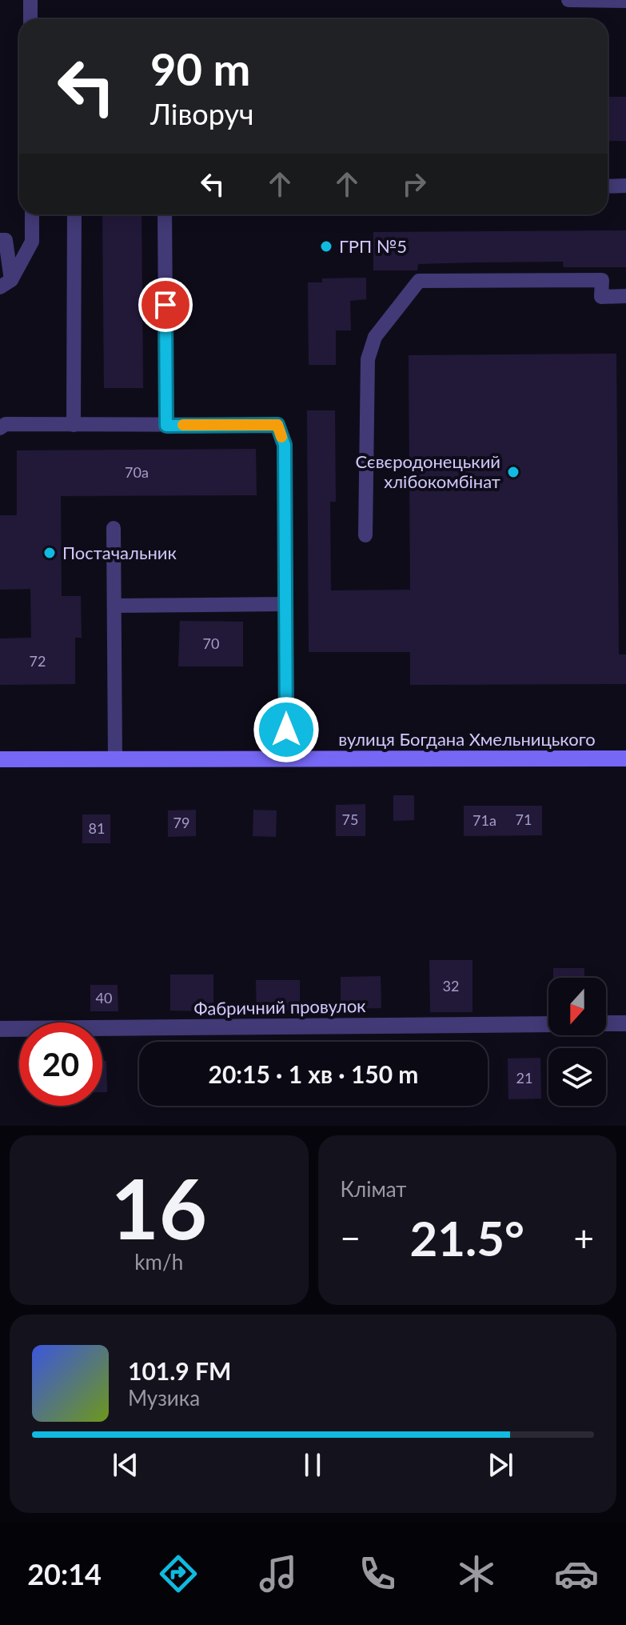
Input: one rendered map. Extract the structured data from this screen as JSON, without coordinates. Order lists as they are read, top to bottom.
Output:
{
  "streets": {
    "street": ["вулиця Богдана Хмельницького", "Фабричний провулок"]
  },
  "places": ["ГРП №5", "Сєвєродонецький хлібокомбінат", "Постачальник"],
  "house_numbers": [
    "70а",
    "70",
    "72",
    "75",
    "71",
    "71а",
    "79",
    "81",
    "32",
    "40",
    "21"
  ],
  "north": "bottom",
  "page": {
    "turn": ["90 m", "Ліворуч"],
    "limit": "20",
    "trip": "20:15 · 1 хв · 150 m",
    "tile": [
      ["16", "km/h"],
      "Клімат"
    ],
    "heat": ["−", "21.5°", "+"],
    "song": ["101.9 FM", "Музика"],
    "tabs": "20:14"
  }
}
